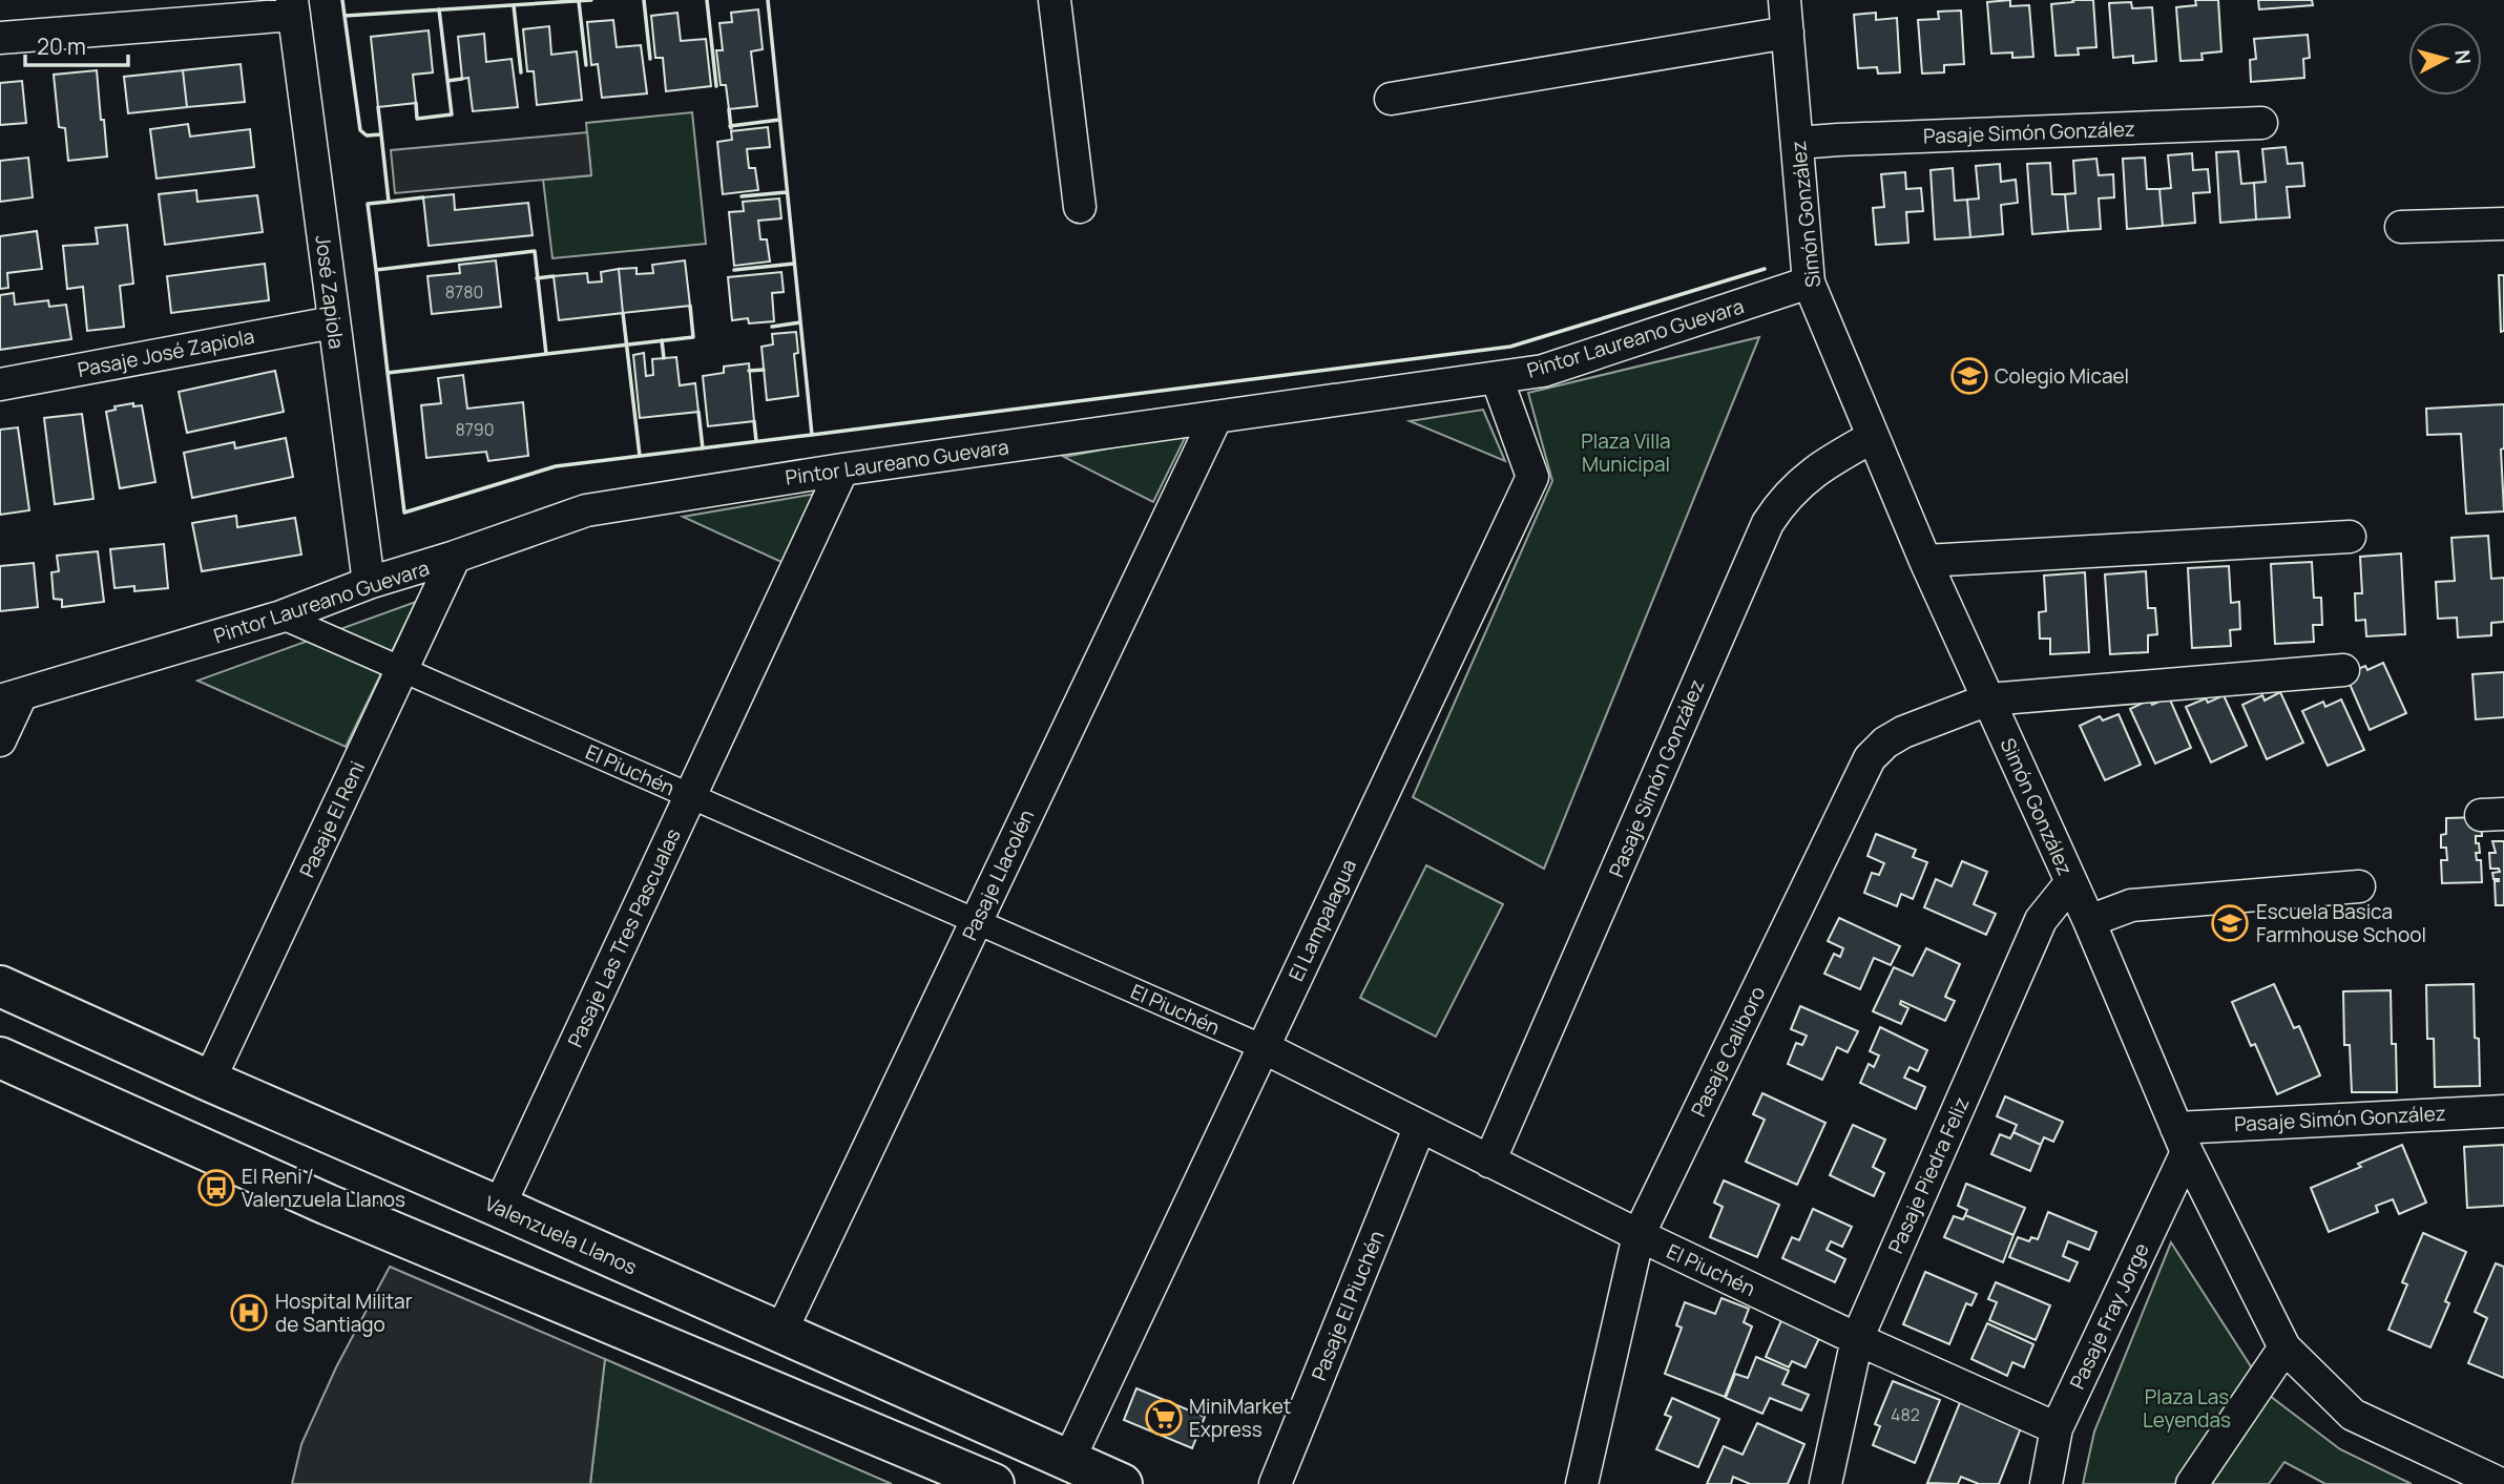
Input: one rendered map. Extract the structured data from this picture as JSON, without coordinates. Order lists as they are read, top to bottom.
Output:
{
  "streets": {
    "main road": ["Valenzuela Llanos"],
    "street": [
      "Pasaje Simón González",
      "Simón González",
      "José Zapiola",
      "Pintor Laureano Guevara",
      "Pasaje José Zapiola",
      "El Piuchén",
      "Pasaje El Reni",
      "Pasaje Llacolén",
      "El Lampalagua",
      "Pasaje Las Tres Pascualas",
      "Pasaje Caliboro",
      "Pasaje Piedra Feliz",
      "Pasaje El Piuchén",
      "Pasaje Fray Jorge"
    ]
  },
  "crossings": [
    ["Pasaje Simón González", "Simón González"],
    ["Pasaje Simón González", "El Piuchén"],
    ["Pasaje Simón González", "Pasaje Fray Jorge"],
    ["Simón González", "Pintor Laureano Guevara"],
    ["Simón González", "Pasaje Caliboro"],
    ["Simón González", "Pasaje Piedra Feliz"],
    ["Simón González", "Pasaje Fray Jorge"],
    ["José Zapiola", "Pintor Laureano Guevara"],
    ["José Zapiola", "Pasaje José Zapiola"],
    ["Pintor Laureano Guevara", "El Piuchén"],
    ["Pintor Laureano Guevara", "Pasaje El Reni"],
    ["Pintor Laureano Guevara", "Pasaje Llacolén"],
    ["Pintor Laureano Guevara", "El Lampalagua"],
    ["Pintor Laureano Guevara", "Pasaje Las Tres Pascualas"],
    ["El Piuchén", "Pasaje El Reni"],
    ["El Piuchén", "Pasaje Llacolén"],
    ["El Piuchén", "El Lampalagua"],
    ["El Piuchén", "Pasaje Las Tres Pascualas"],
    ["El Piuchén", "Pasaje Caliboro"],
    ["El Piuchén", "Pasaje Piedra Feliz"],
    ["El Piuchén", "Pasaje El Piuchén"],
    ["El Piuchén", "Pasaje Fray Jorge"],
    ["Pasaje El Reni", "Valenzuela Llanos"],
    ["Pasaje Llacolén", "Valenzuela Llanos"],
    ["El Lampalagua", "Valenzuela Llanos"],
    ["Pasaje Las Tres Pascualas", "Valenzuela Llanos"]
  ],
  "parks": ["Plaza Villa Municipal", "Plaza Las Leyendas"],
  "places": {
    "school or university": ["Colegio Micael", "Escuela Basica Farmhouse School"],
    "bus stop": ["El Reni / Valenzuela Llanos"],
    "hospital": ["Hospital Militar de Santiago"],
    "supermarket": ["MiniMarket Express"]
  },
  "house_numbers": ["8780", "8790", "482"],
  "scale_bar": "20 m",
  "north": "right"
}
